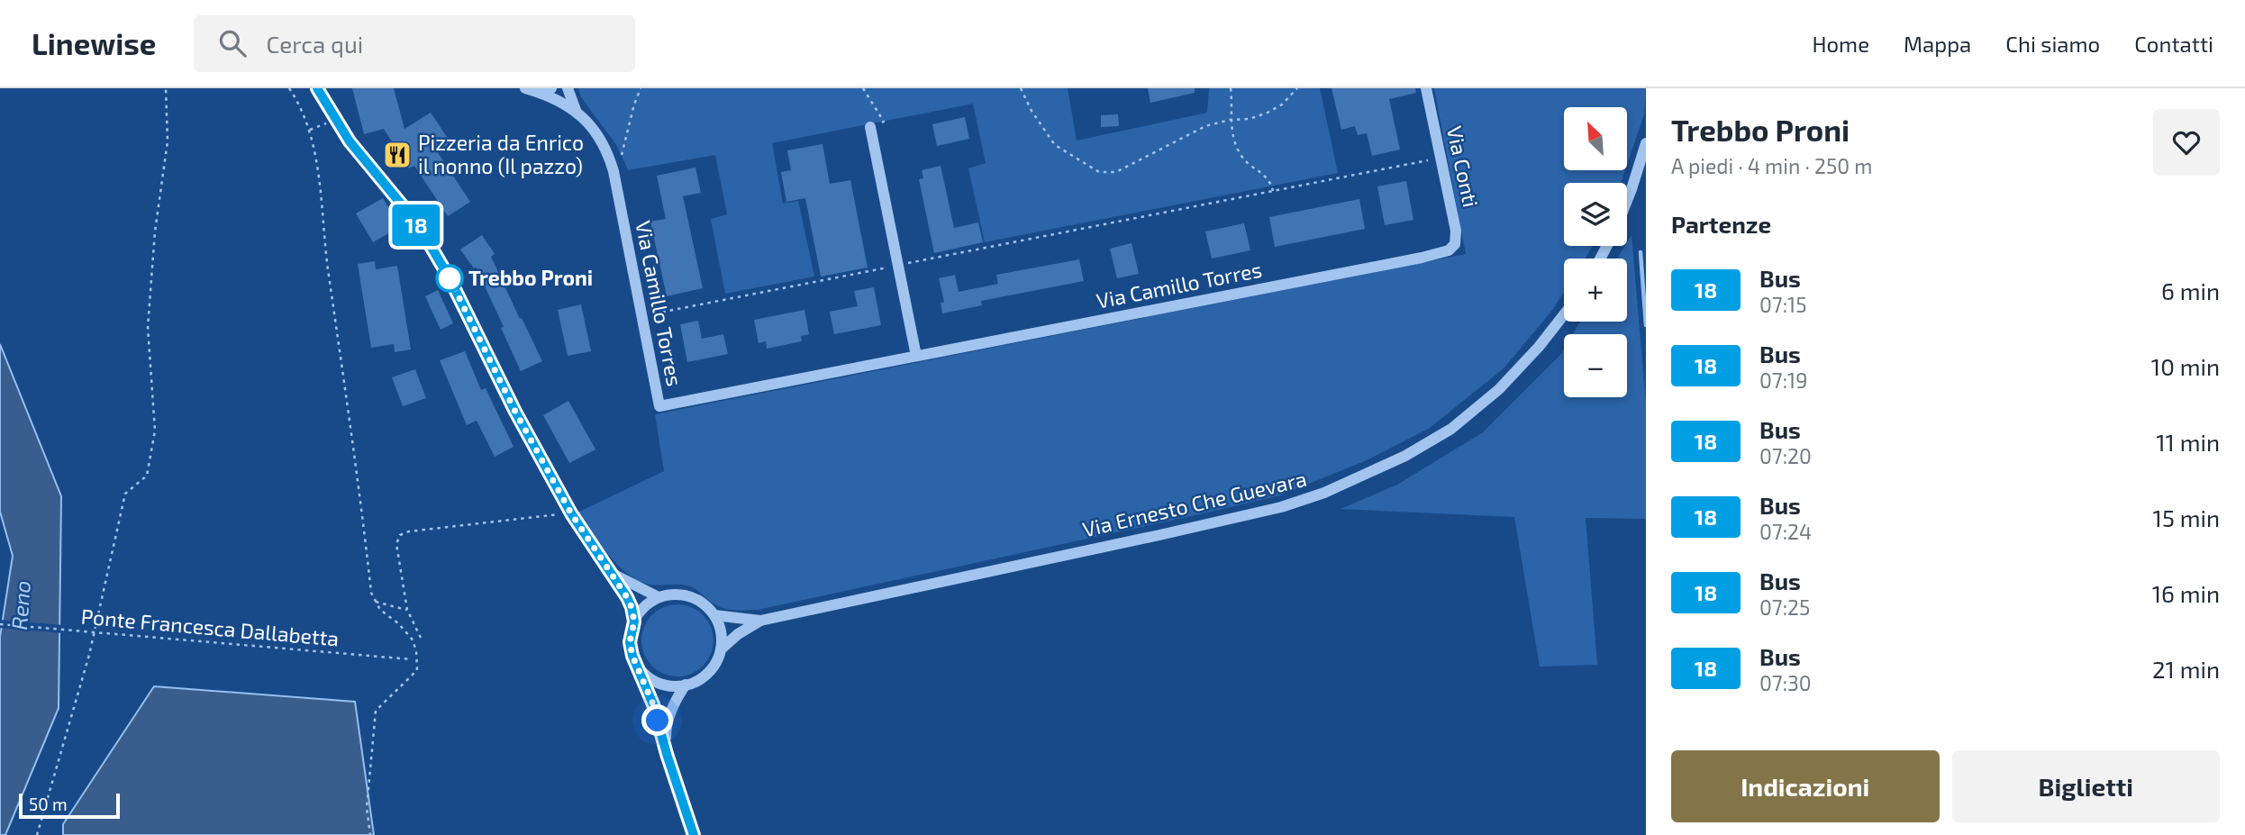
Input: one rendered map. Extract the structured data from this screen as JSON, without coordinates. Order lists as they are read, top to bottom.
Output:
{
  "streets": {
    "street": ["Via Conti", "Via Camillo Torres", "Via Ernesto Che Guevara"],
    "path": ["Ponte Francesca Dallabetta"]
  },
  "crossings": [
    ["Via Conti", "Via Camillo Torres"]
  ],
  "water": ["Reno"],
  "places": {
    "restaurant": ["Pizzeria da Enrico il nonno (Il pazzo)"],
    "other": ["Trebbo Proni"]
  },
  "lines": ["bus line 18"],
  "scale_bar": "50 m",
  "north": "top left",
  "page": {
    "header": "Linewise",
    "search": "Cerca qui",
    "nav": [
      "Home",
      "Mappa",
      "Chi siamo",
      "Contatti"
    ],
    "on_map": "18",
    "heading": [
      ["Trebbo Proni", "A piedi · 4 min · 250 m"],
      "Partenze"
    ],
    "map_buttons": ["+", "−"],
    "list": [
      {
        "mark": "18",
        "name": "Bus",
        "note": "07:15",
        "value": "6 min"
      },
      {
        "mark": "18",
        "name": "Bus",
        "note": "07:19",
        "value": "10 min"
      },
      {
        "mark": "18",
        "name": "Bus",
        "note": "07:20",
        "value": "11 min"
      },
      {
        "mark": "18",
        "name": "Bus",
        "note": "07:24",
        "value": "15 min"
      },
      {
        "mark": "18",
        "name": "Bus",
        "note": "07:25",
        "value": "16 min"
      },
      {
        "mark": "18",
        "name": "Bus",
        "note": "07:30",
        "value": "21 min"
      }
    ],
    "buttons": ["Indicazioni", "Biglietti"],
    "scale": "50 m"
  }
}
